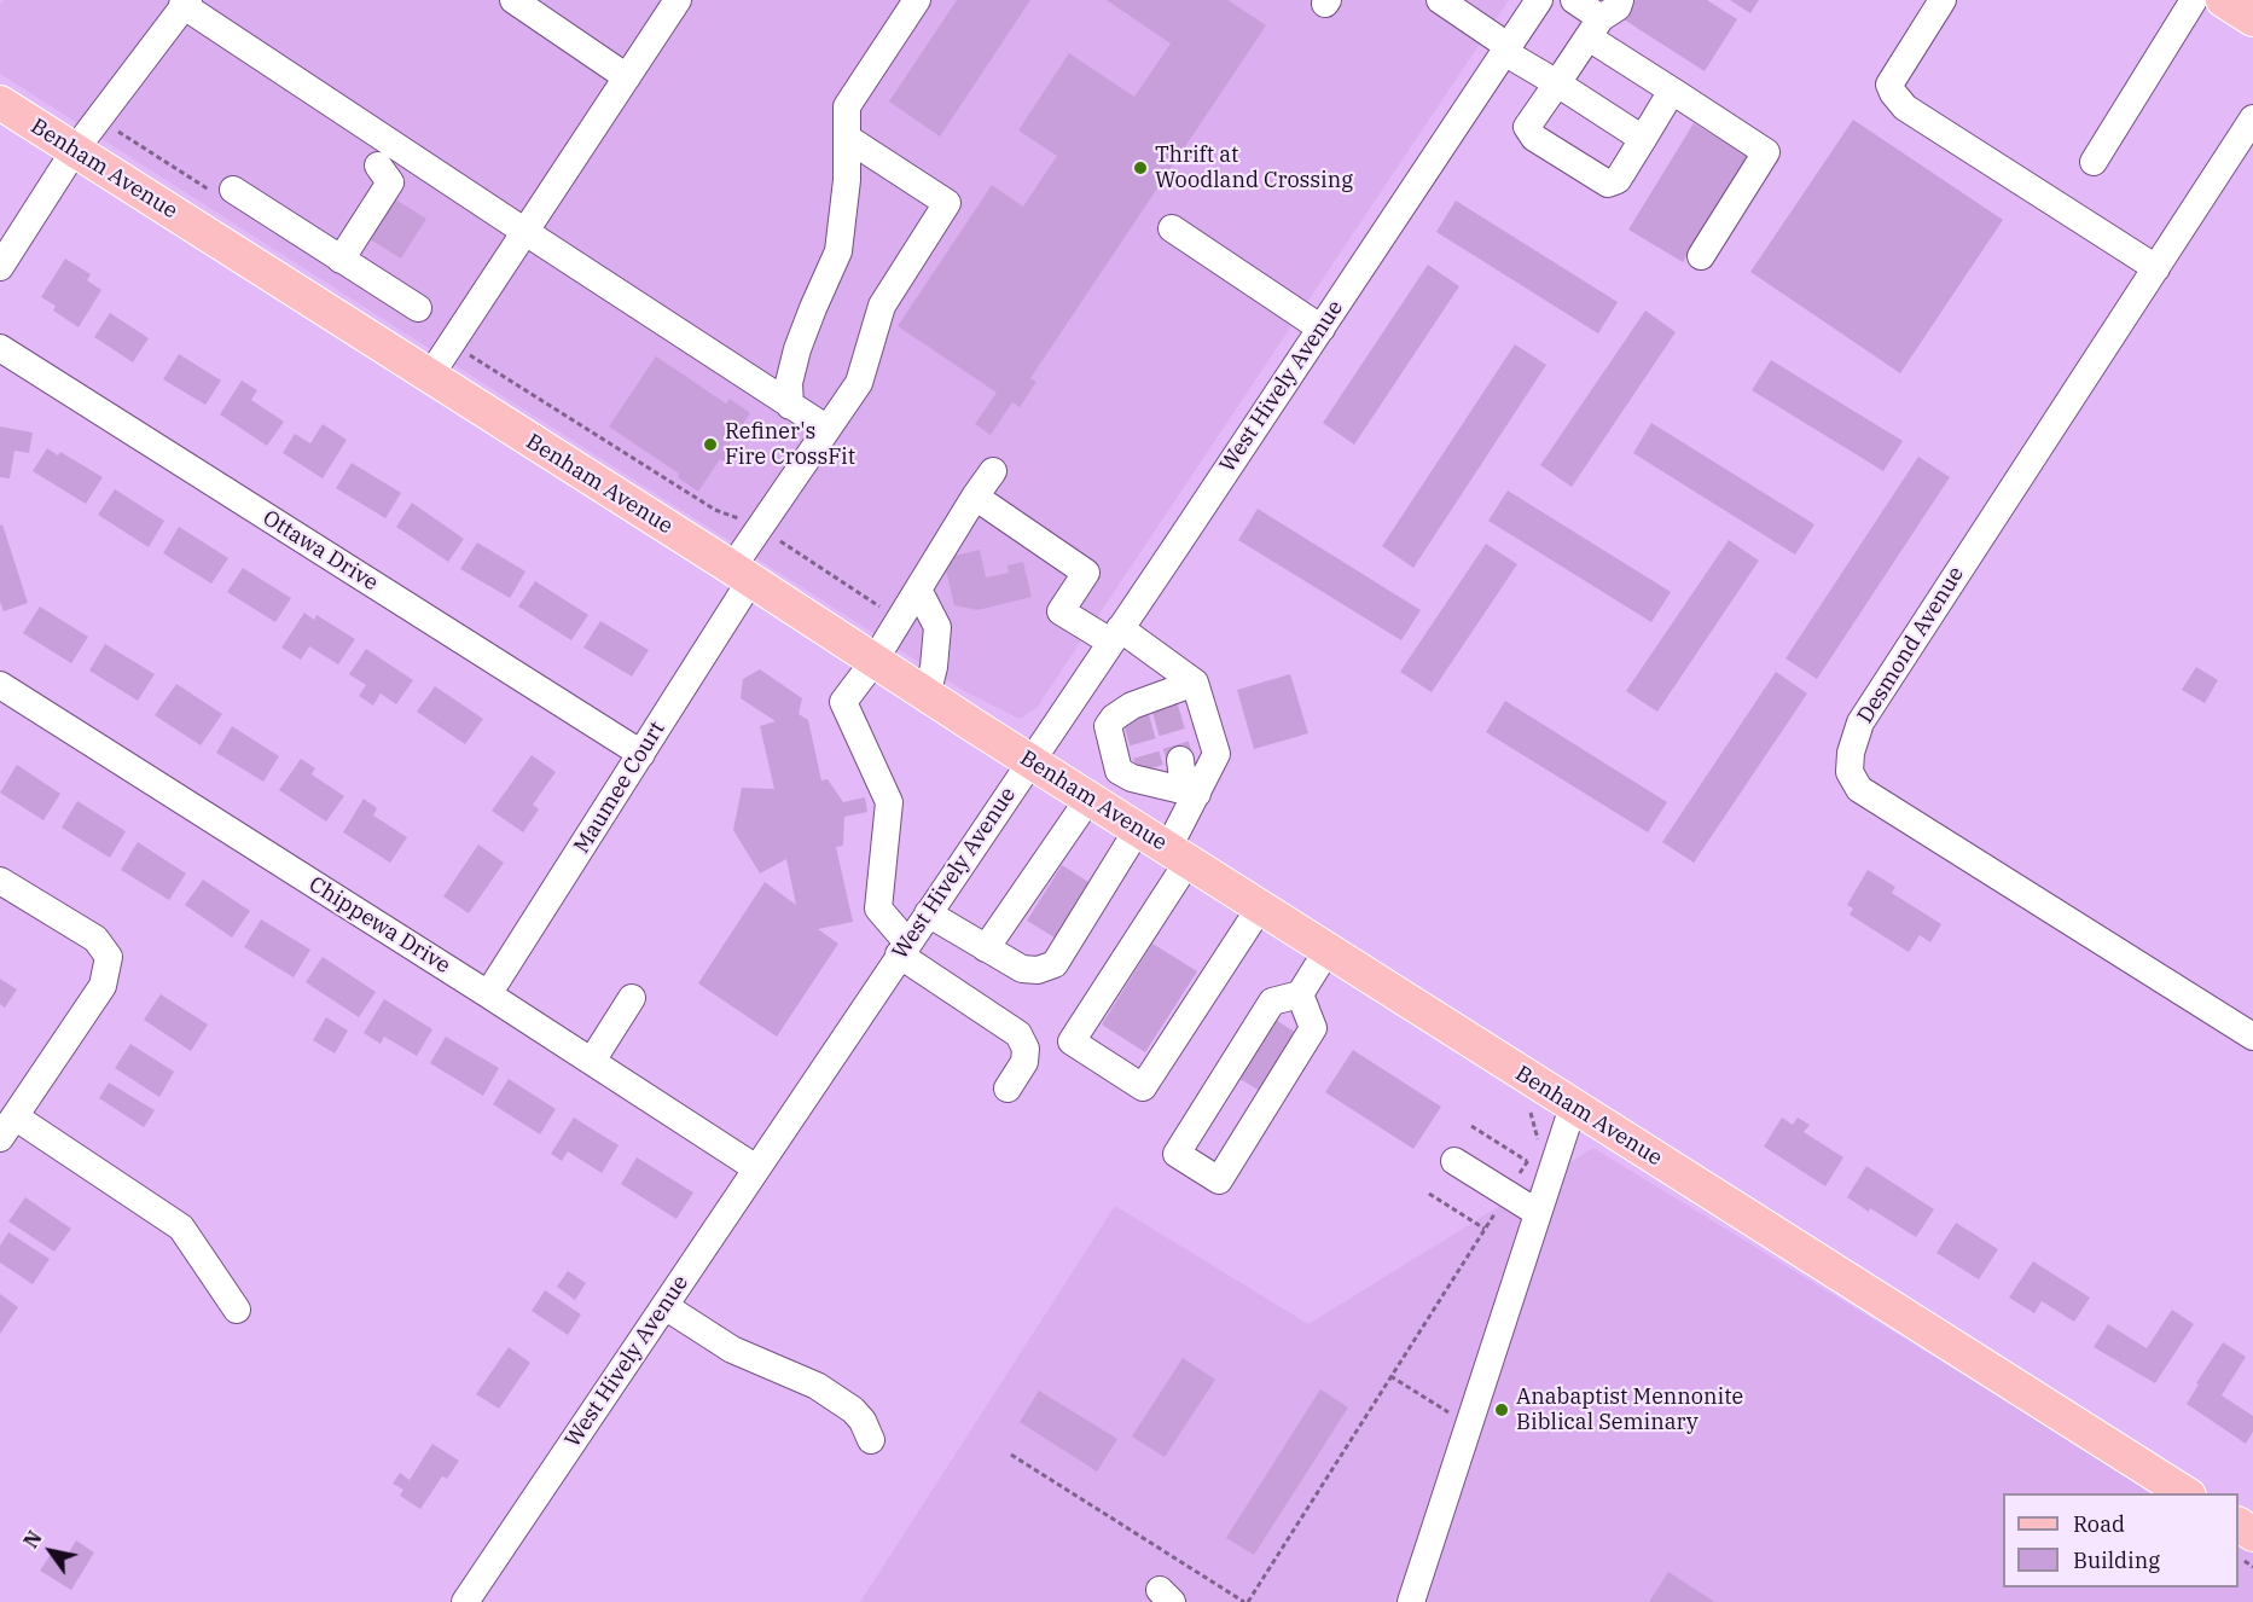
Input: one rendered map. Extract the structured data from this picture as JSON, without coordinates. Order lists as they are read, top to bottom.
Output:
{
  "streets": {
    "main road": ["Benham Avenue"],
    "street": [
      "West Hively Avenue",
      "Ottawa Drive",
      "Desmond Avenue",
      "Maumee Court",
      "Chippewa Drive"
    ]
  },
  "crossings": [
    ["Benham Avenue", "West Hively Avenue"],
    ["Benham Avenue", "Maumee Court"],
    ["West Hively Avenue", "Chippewa Drive"],
    ["Ottawa Drive", "Maumee Court"],
    ["Maumee Court", "Chippewa Drive"]
  ],
  "places": ["Thrift at Woodland Crossing", "Refiner's Fire CrossFit", "Anabaptist Mennonite Biblical Seminary"],
  "legend": ["Road", "Building"],
  "north": "top left"
}
